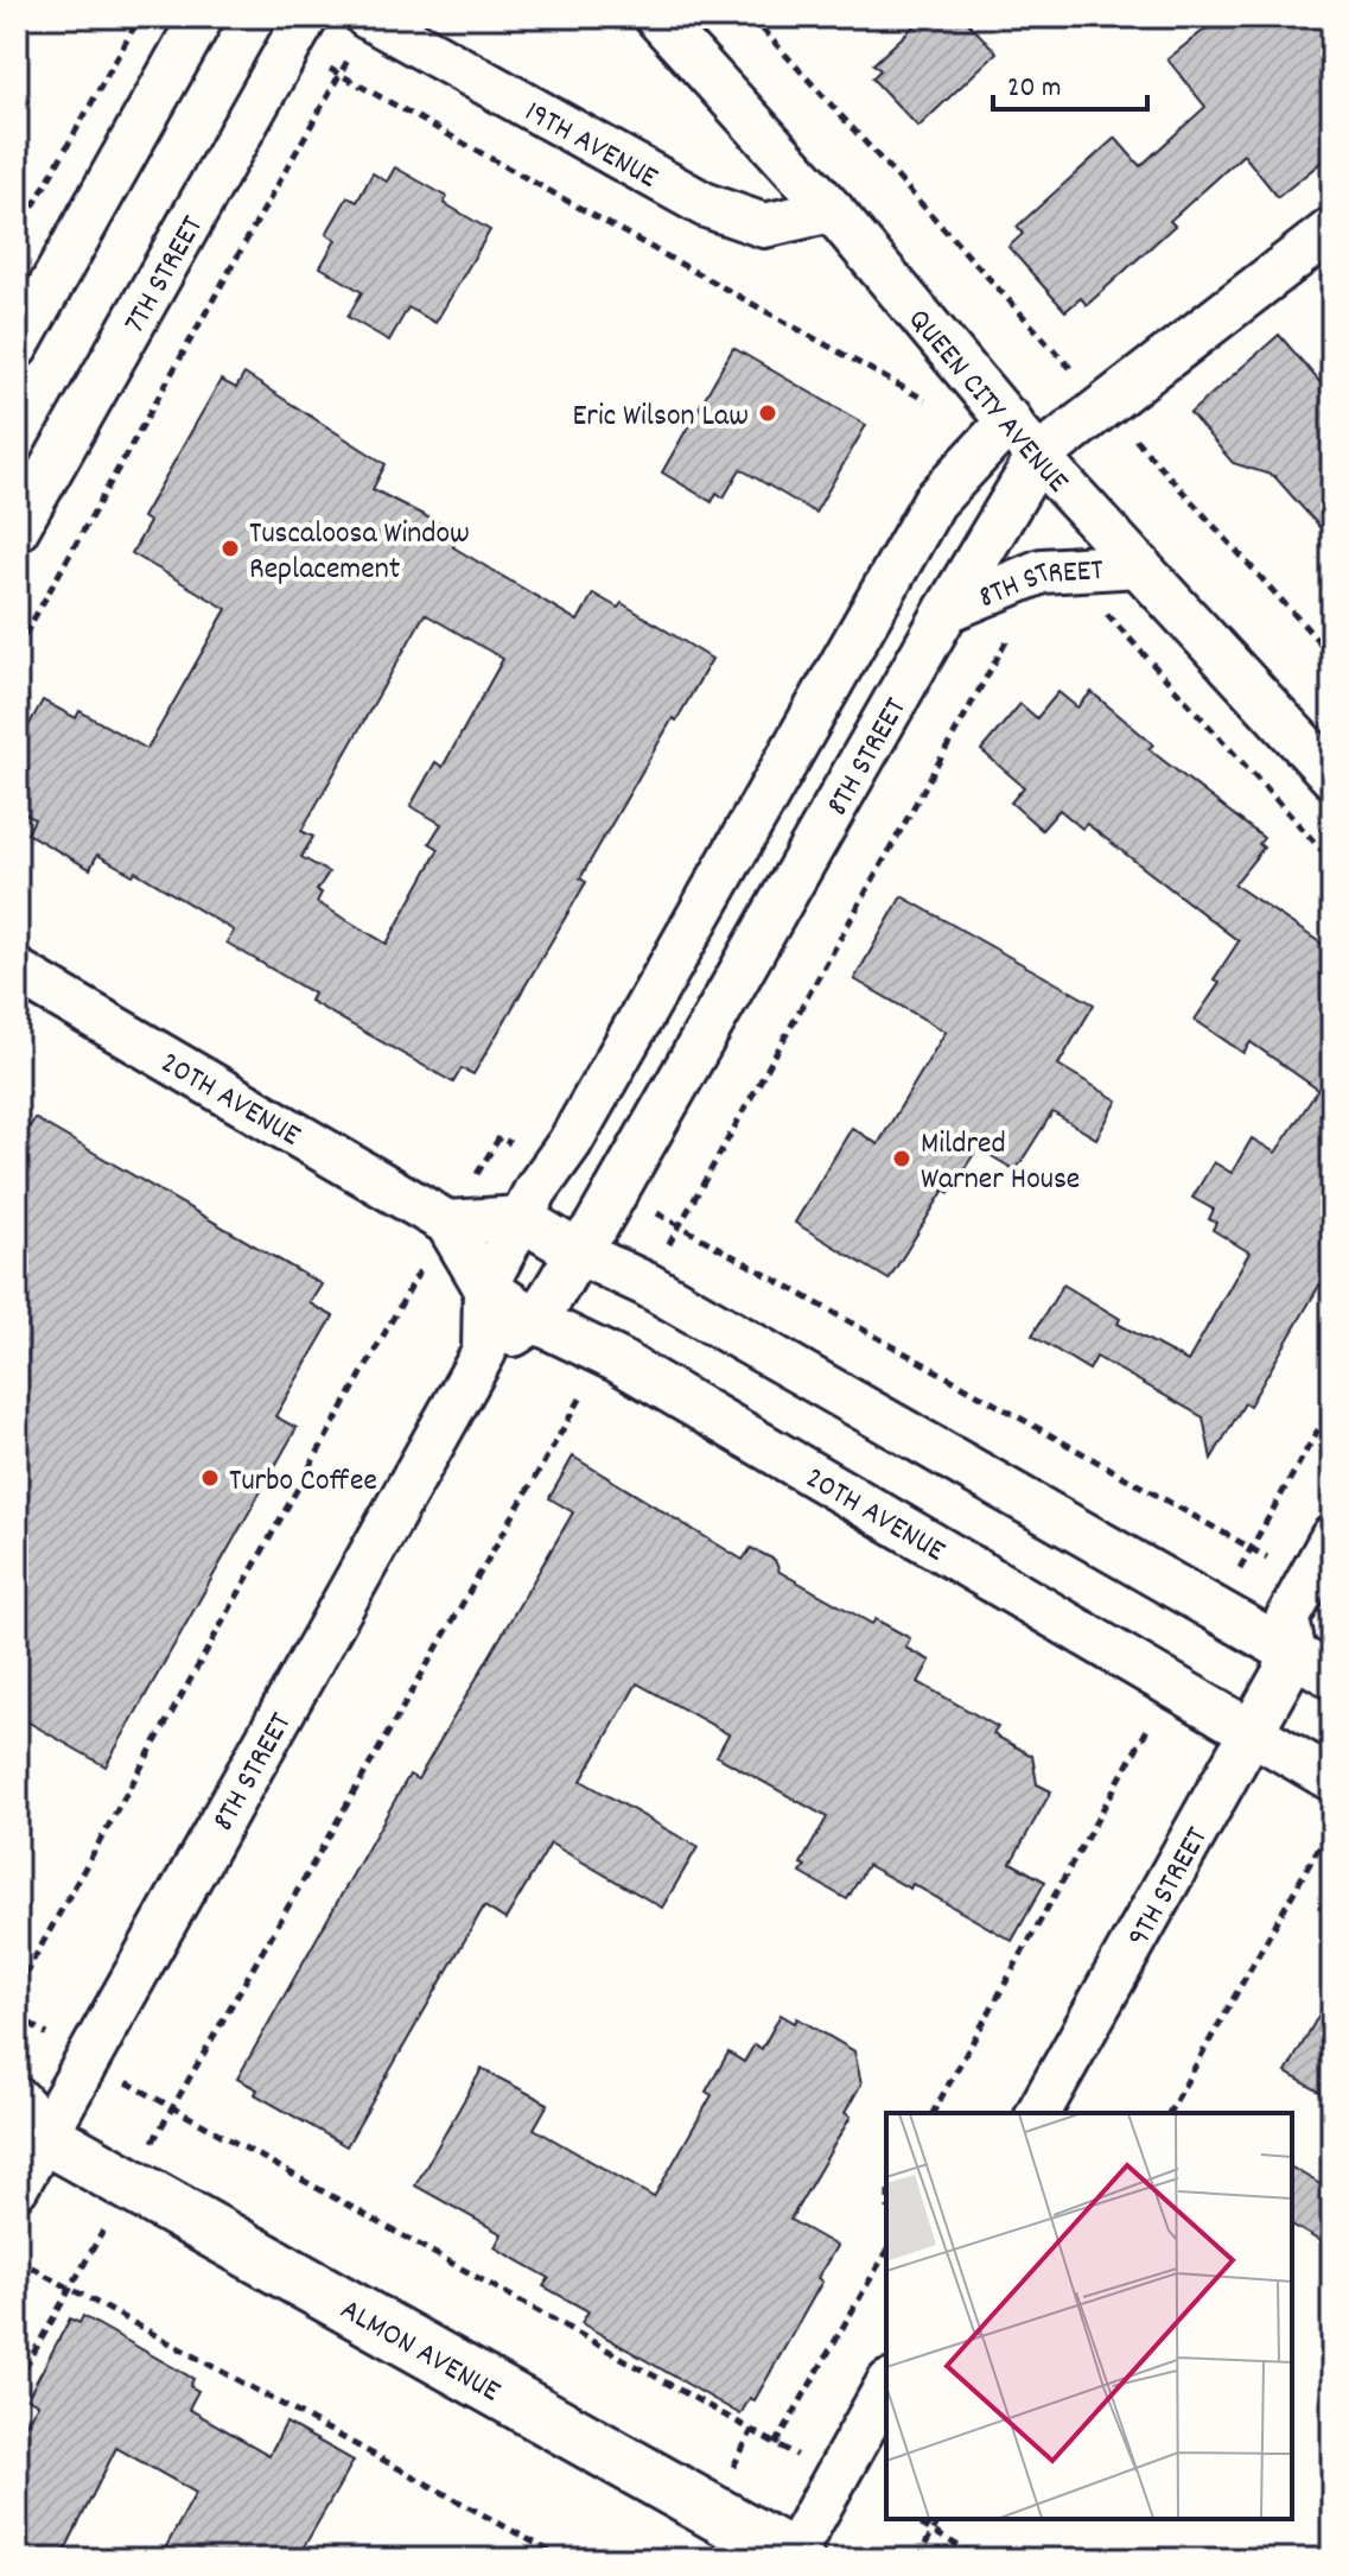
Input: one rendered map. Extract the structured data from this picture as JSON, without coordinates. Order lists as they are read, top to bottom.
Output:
{
  "streets": {
    "main road": ["ALMON AVENUE"],
    "street": [
      "19TH AVENUE",
      "7TH STREET",
      "QUEEN CITY AVENUE",
      "8TH STREET",
      "20TH AVENUE",
      "9TH STREET"
    ]
  },
  "crossings": [
    ["19TH AVENUE", "QUEEN CITY AVENUE"],
    ["QUEEN CITY AVENUE", "8TH STREET"],
    ["8TH STREET", "20TH AVENUE"],
    ["8TH STREET", "ALMON AVENUE"],
    ["20TH AVENUE", "9TH STREET"]
  ],
  "places": [
    "Eric Wilson Law",
    "Tuscaloosa Window Replacement",
    "Mildred Warner House",
    "Turbo Coffee"
  ],
  "scale_bar": "20 m"
}
